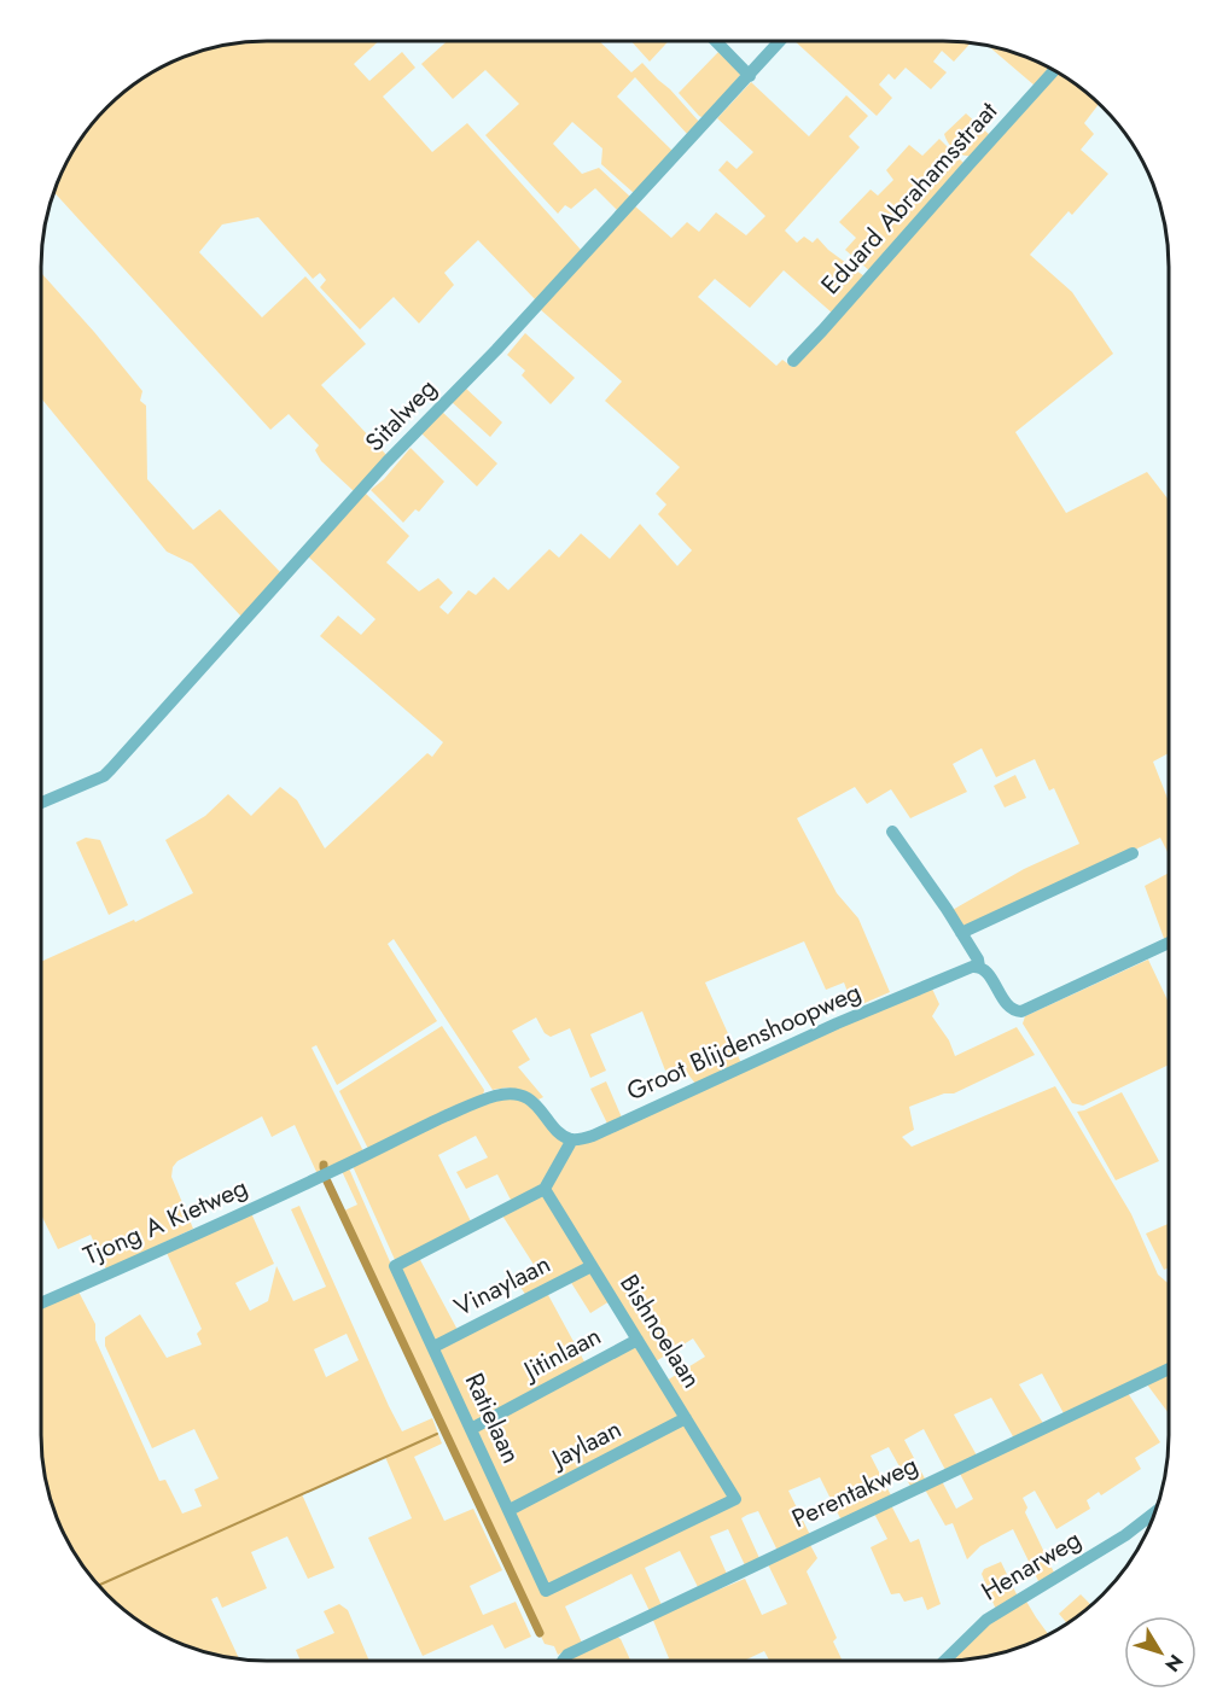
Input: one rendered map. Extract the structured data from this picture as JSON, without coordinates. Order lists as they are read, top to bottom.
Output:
{
  "streets": {
    "street": [
      "Eduard Abrahamsstraat",
      "Sitalweg",
      "Groot Blijdenshoopweg",
      "Tjong A Kietweg",
      "Vinaylaan",
      "Bishnoelaan",
      "Jitinlaan",
      "Ratielaan",
      "Jaylaan",
      "Perentakweg",
      "Henarweg"
    ]
  },
  "crossings": [
    ["Groot Blijdenshoopweg", "Tjong A Kietweg"],
    ["Vinaylaan", "Bishnoelaan"],
    ["Vinaylaan", "Ratielaan"],
    ["Bishnoelaan", "Jitinlaan"],
    ["Bishnoelaan", "Ratielaan"],
    ["Bishnoelaan", "Jaylaan"],
    ["Jitinlaan", "Ratielaan"],
    ["Ratielaan", "Jaylaan"]
  ],
  "north": "bottom right"
}
